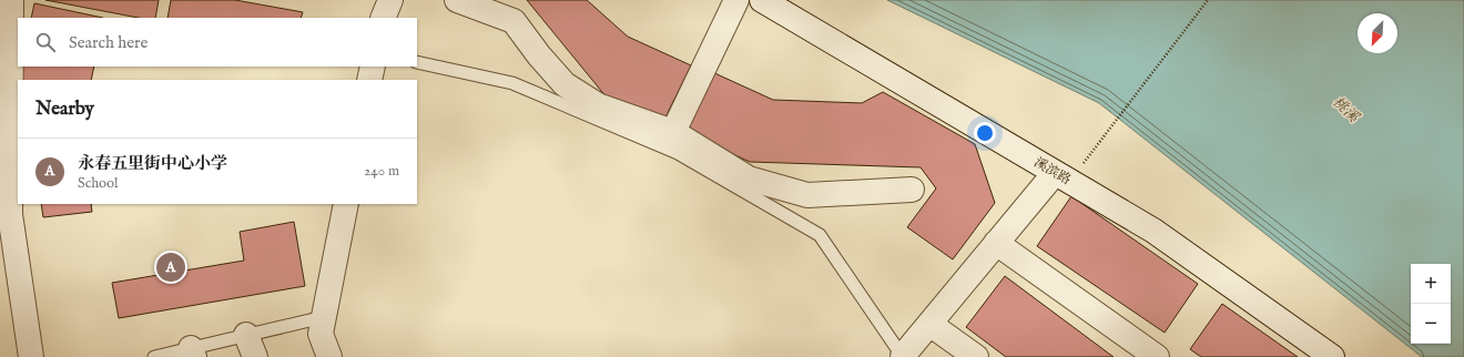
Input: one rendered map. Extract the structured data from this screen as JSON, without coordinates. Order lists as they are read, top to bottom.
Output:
{
  "streets": {
    "street": ["溪滨路"]
  },
  "water": ["桃溪"],
  "north": "bottom left",
  "page": {
    "search": "Search here",
    "heading": "Nearby",
    "list": [
      {
        "mark": "A",
        "name": "永春五里街中心小学",
        "note": "School",
        "value": "240 m"
      }
    ],
    "pins": "A",
    "map_buttons": ["+", "−"]
  }
}
